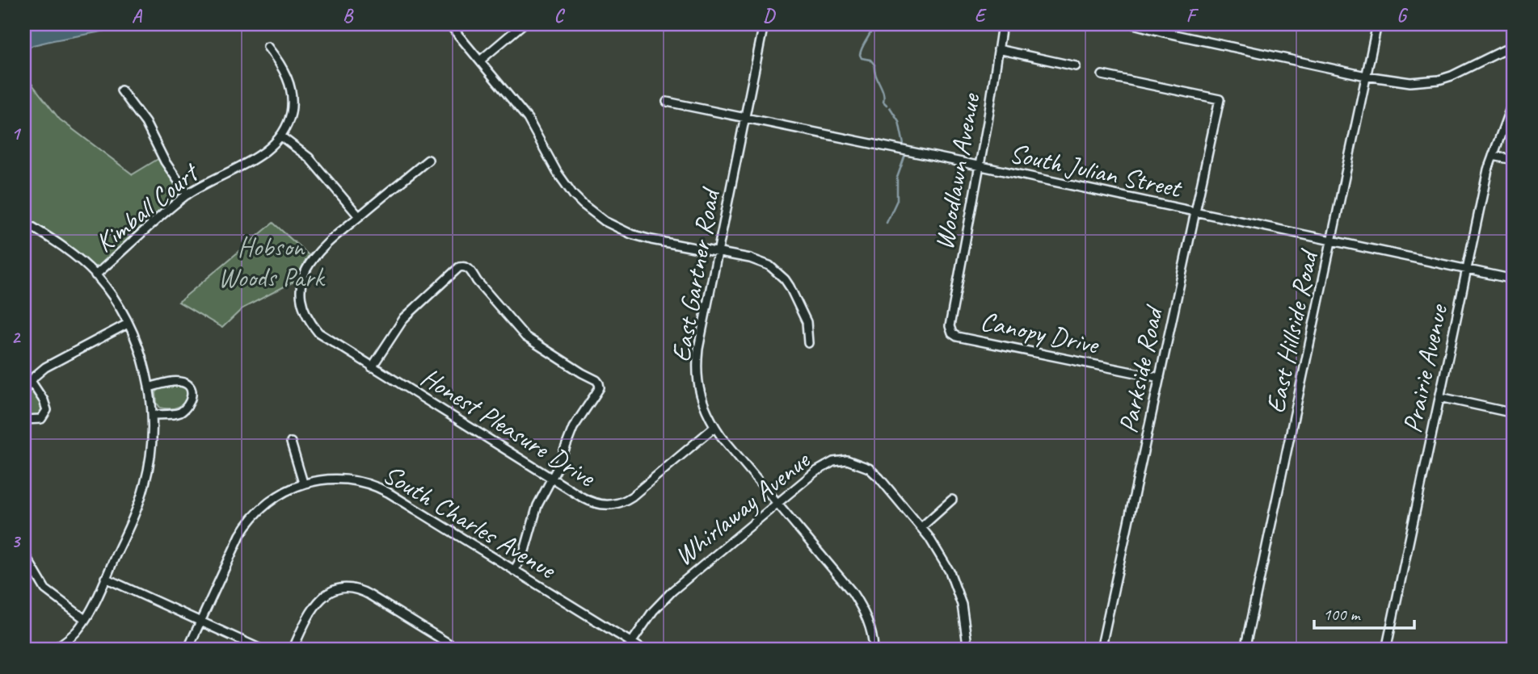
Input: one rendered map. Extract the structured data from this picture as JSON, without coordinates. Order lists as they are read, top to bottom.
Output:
{
  "streets": {
    "street": [
      "South Julian Street",
      "Woodlawn Avenue",
      "Kimball Court",
      "East Gartner Road",
      "Canopy Drive",
      "East Hillside Road",
      "Prairie Avenue",
      "Parkside Road",
      "Honest Pleasure Drive",
      "Whirlaway Avenue",
      "South Charles Avenue"
    ]
  },
  "crossings": [
    ["South Julian Street", "Woodlawn Avenue"],
    ["South Julian Street", "East Gartner Road"],
    ["South Julian Street", "East Hillside Road"],
    ["South Julian Street", "Prairie Avenue"],
    ["South Julian Street", "Parkside Road"],
    ["Woodlawn Avenue", "Canopy Drive"],
    ["East Gartner Road", "Honest Pleasure Drive"],
    ["East Gartner Road", "Whirlaway Avenue"],
    ["Canopy Drive", "Parkside Road"],
    ["Whirlaway Avenue", "South Charles Avenue"]
  ],
  "parks": ["Hobson Woods Park"],
  "scale_bar": "100 m",
  "grid": {
    "columns": [
      "A",
      "B",
      "C",
      "D",
      "E",
      "F",
      "G"
    ],
    "rows": ["1", "2", "3"]
  }
}
